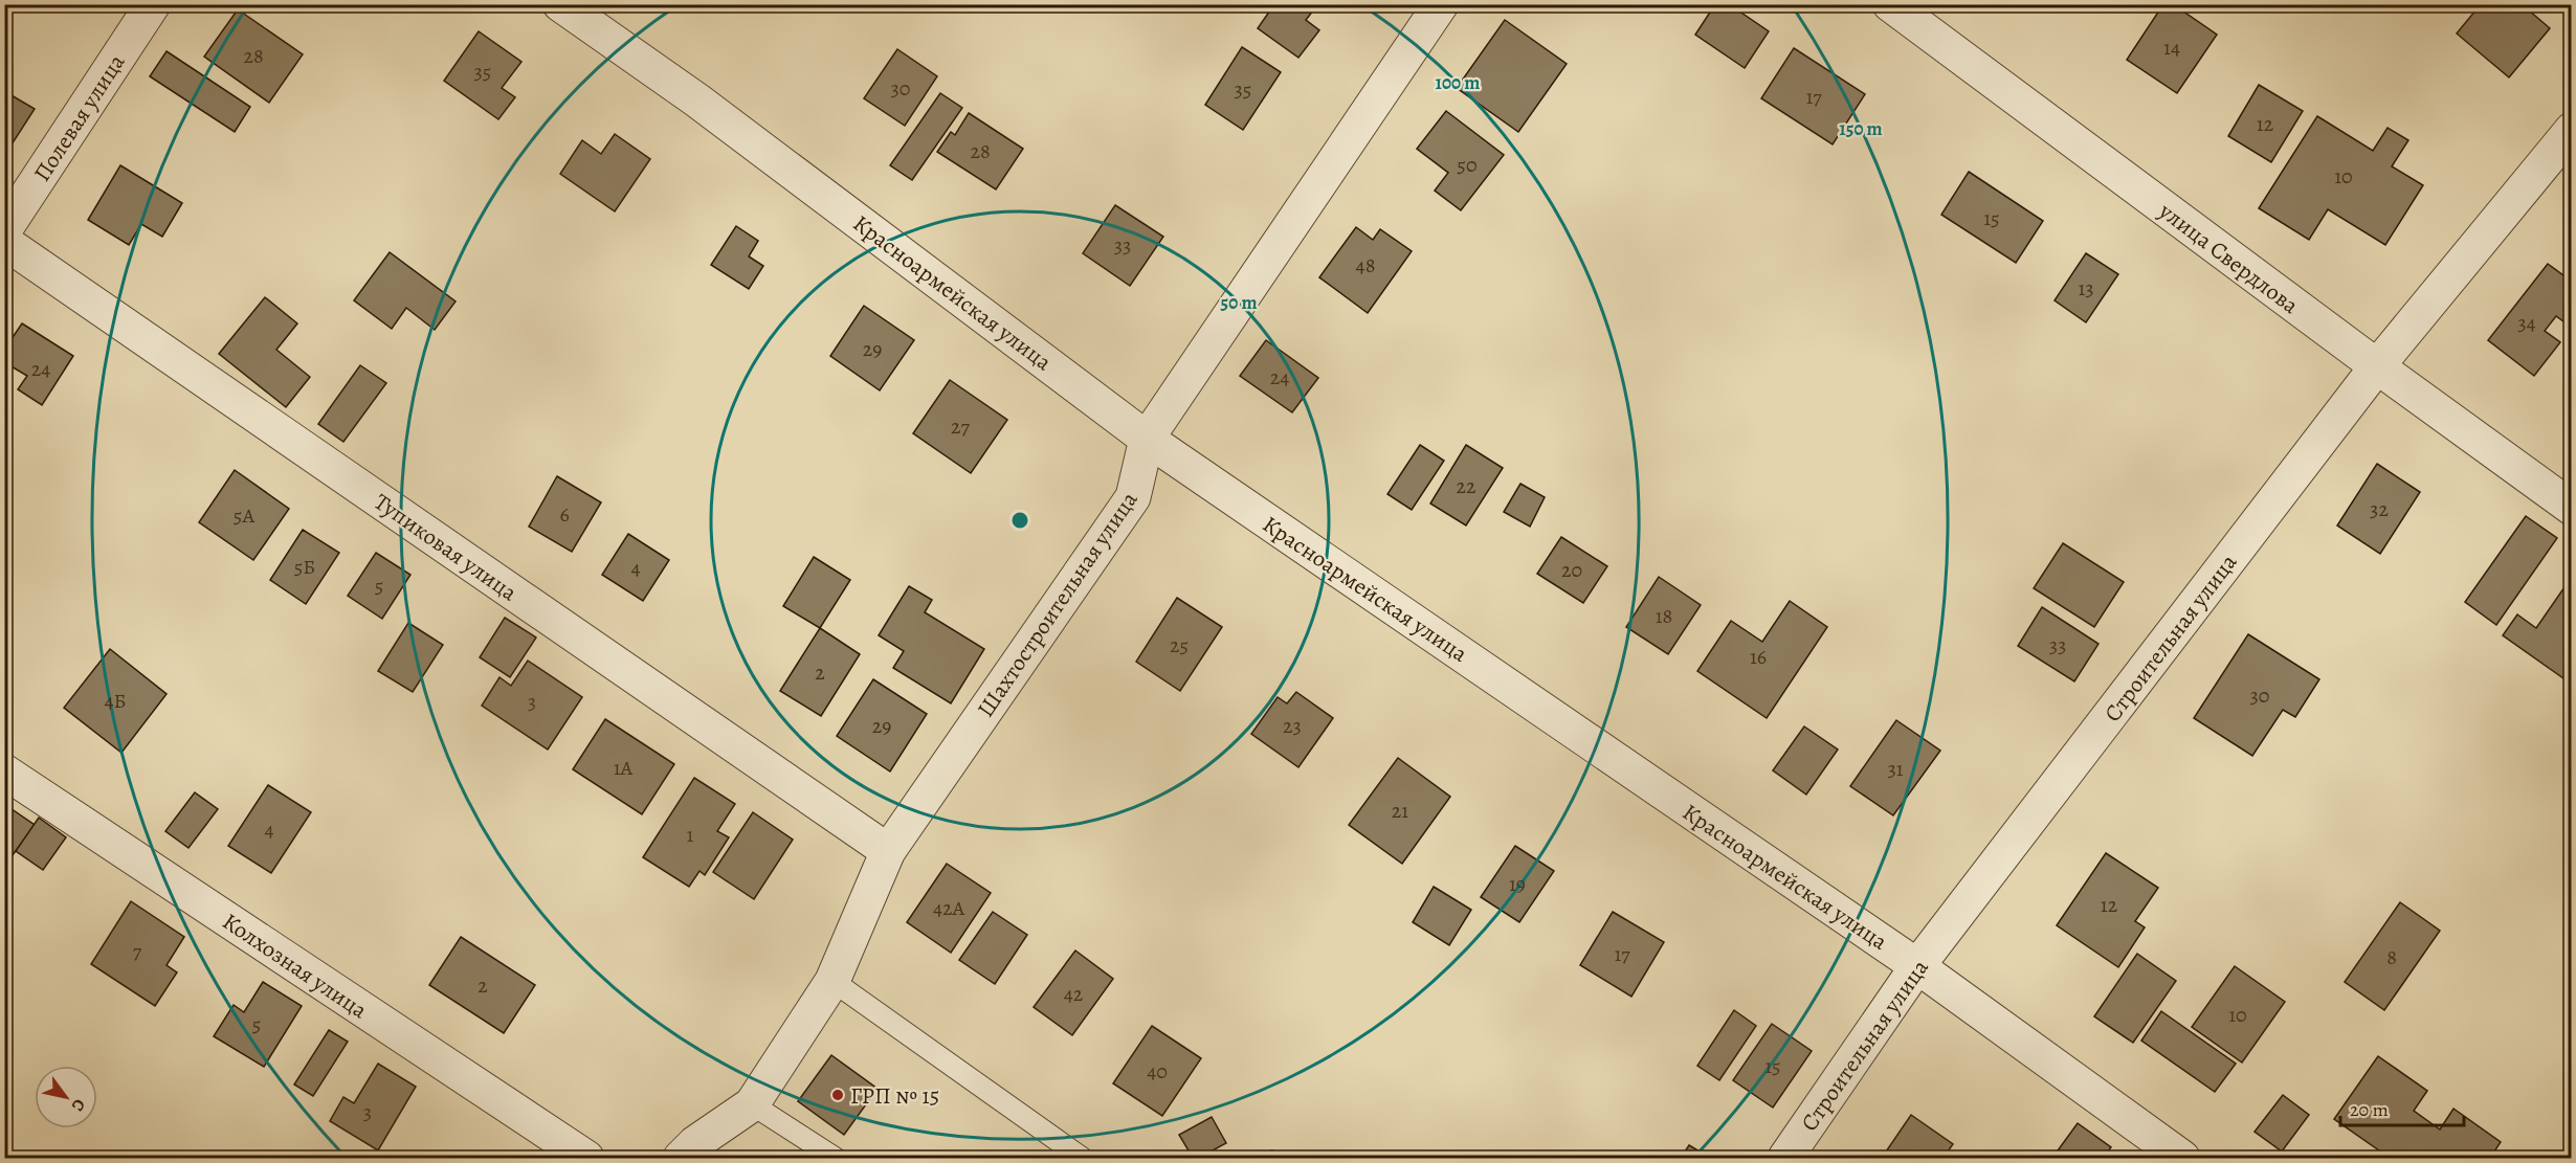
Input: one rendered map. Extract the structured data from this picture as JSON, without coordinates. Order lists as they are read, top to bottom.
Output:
{
  "streets": {
    "street": [
      "Полевая улица",
      "улица Свердлова",
      "Красноармейская улица",
      "Тупиковая улица",
      "Шахтостроительная улица",
      "Строительная улица",
      "Колхозная улица"
    ]
  },
  "crossings": [
    ["улица Свердлова", "Строительная улица"],
    ["Красноармейская улица", "Шахтостроительная улица"],
    ["Красноармейская улица", "Строительная улица"],
    ["Тупиковая улица", "Шахтостроительная улица"]
  ],
  "places": ["ГРП № 15"],
  "house_numbers": [
    "14",
    "28",
    "35",
    "30",
    "35",
    "17",
    "12",
    "28",
    "50",
    "10",
    "15",
    "33",
    "48",
    "13",
    "34",
    "29",
    "24",
    "24",
    "27",
    "22",
    "32",
    "6",
    "5А",
    "5Б",
    "4",
    "20",
    "5",
    "18",
    "25",
    "33",
    "16",
    "2",
    "30",
    "4Б",
    "3",
    "29",
    "23",
    "1А",
    "31",
    "21",
    "4",
    "1",
    "19",
    "12",
    "42А",
    "7",
    "17",
    "8",
    "2",
    "42",
    "10",
    "5",
    "15",
    "40",
    "3"
  ],
  "scale_bar": "20 m",
  "north": "bottom right",
  "rings": ["100 m", "150 m", "50 m"]
}
